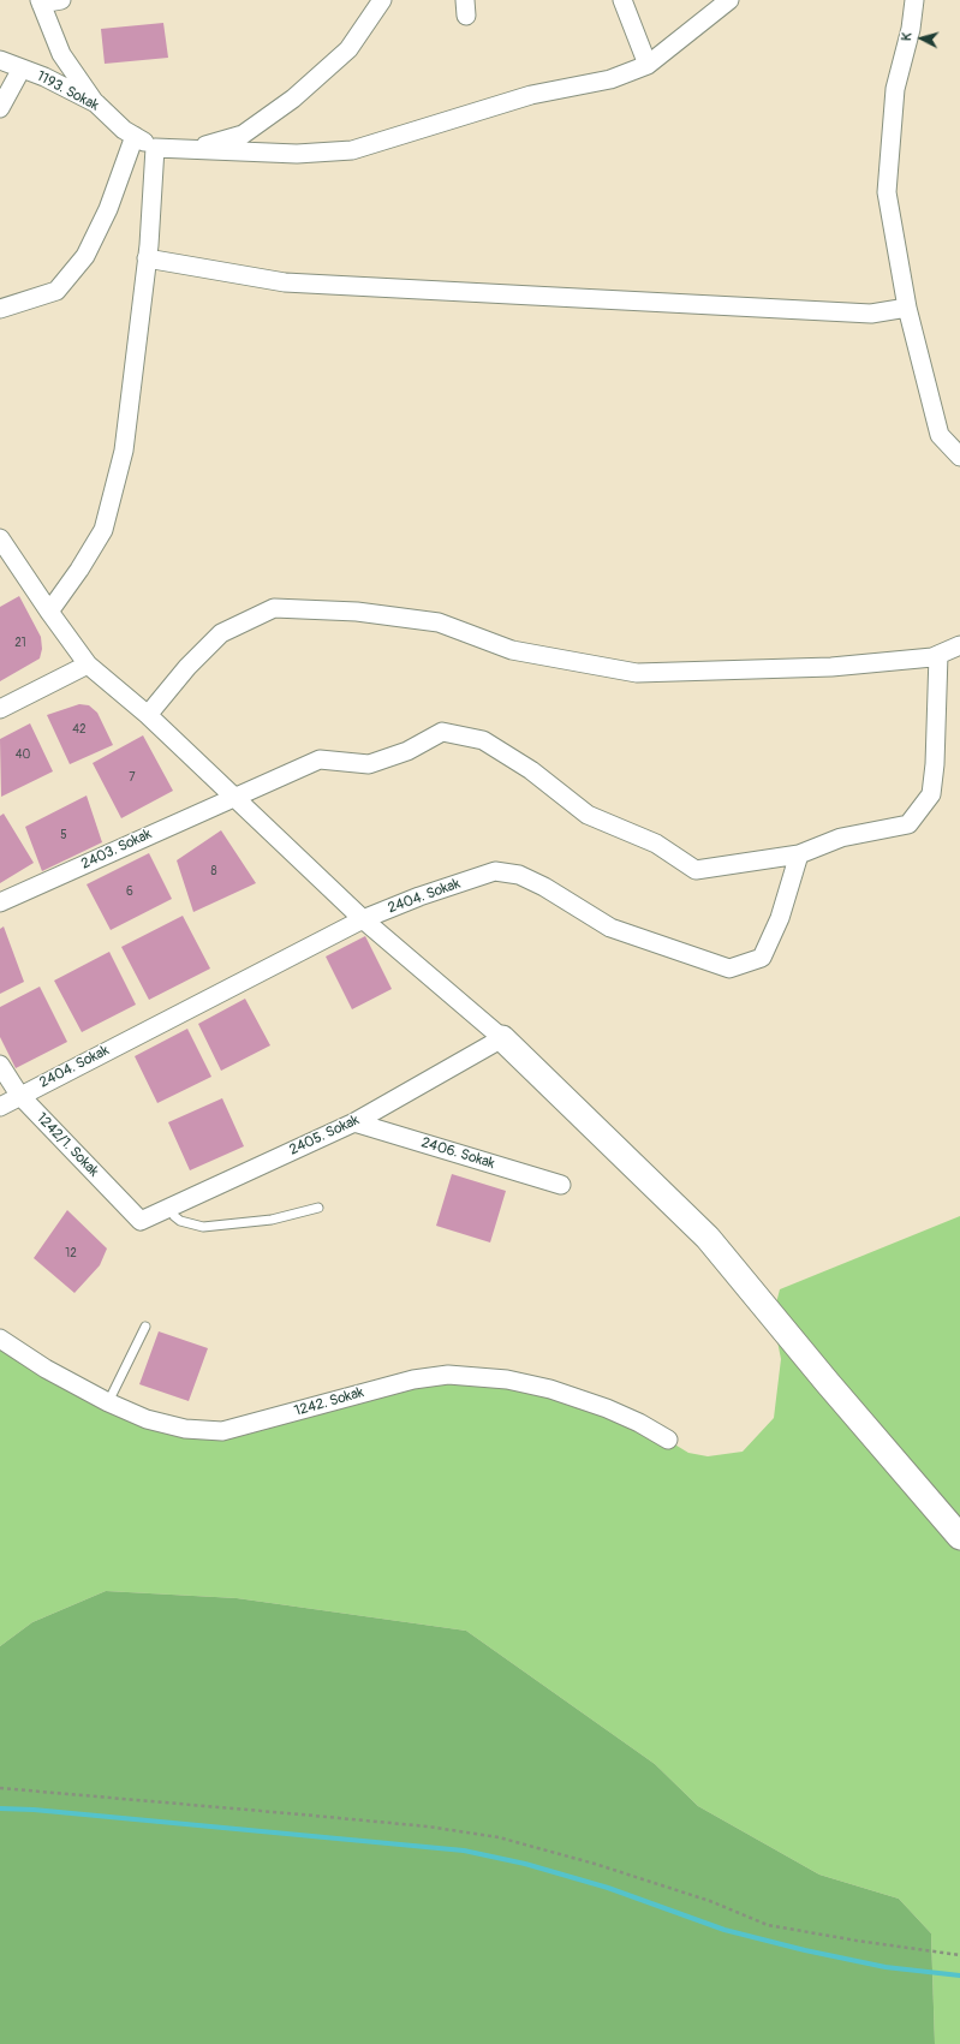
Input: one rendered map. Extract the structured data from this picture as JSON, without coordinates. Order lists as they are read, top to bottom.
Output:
{
  "streets": {
    "street": [
      "1193. Sokak",
      "2403. Sokak",
      "2404. Sokak",
      "2405. Sokak",
      "1242/1. Sokak",
      "2406. Sokak",
      "1242. Sokak"
    ]
  },
  "crossings": [
    ["2403. Sokak", "2404. Sokak"],
    ["2404. Sokak", "1242/1. Sokak"],
    ["2405. Sokak", "1242/1. Sokak"],
    ["2405. Sokak", "2406. Sokak"]
  ],
  "house_numbers": [
    "21",
    "42",
    "40",
    "7",
    "5",
    "8",
    "6",
    "12"
  ],
  "north": "left"
}
